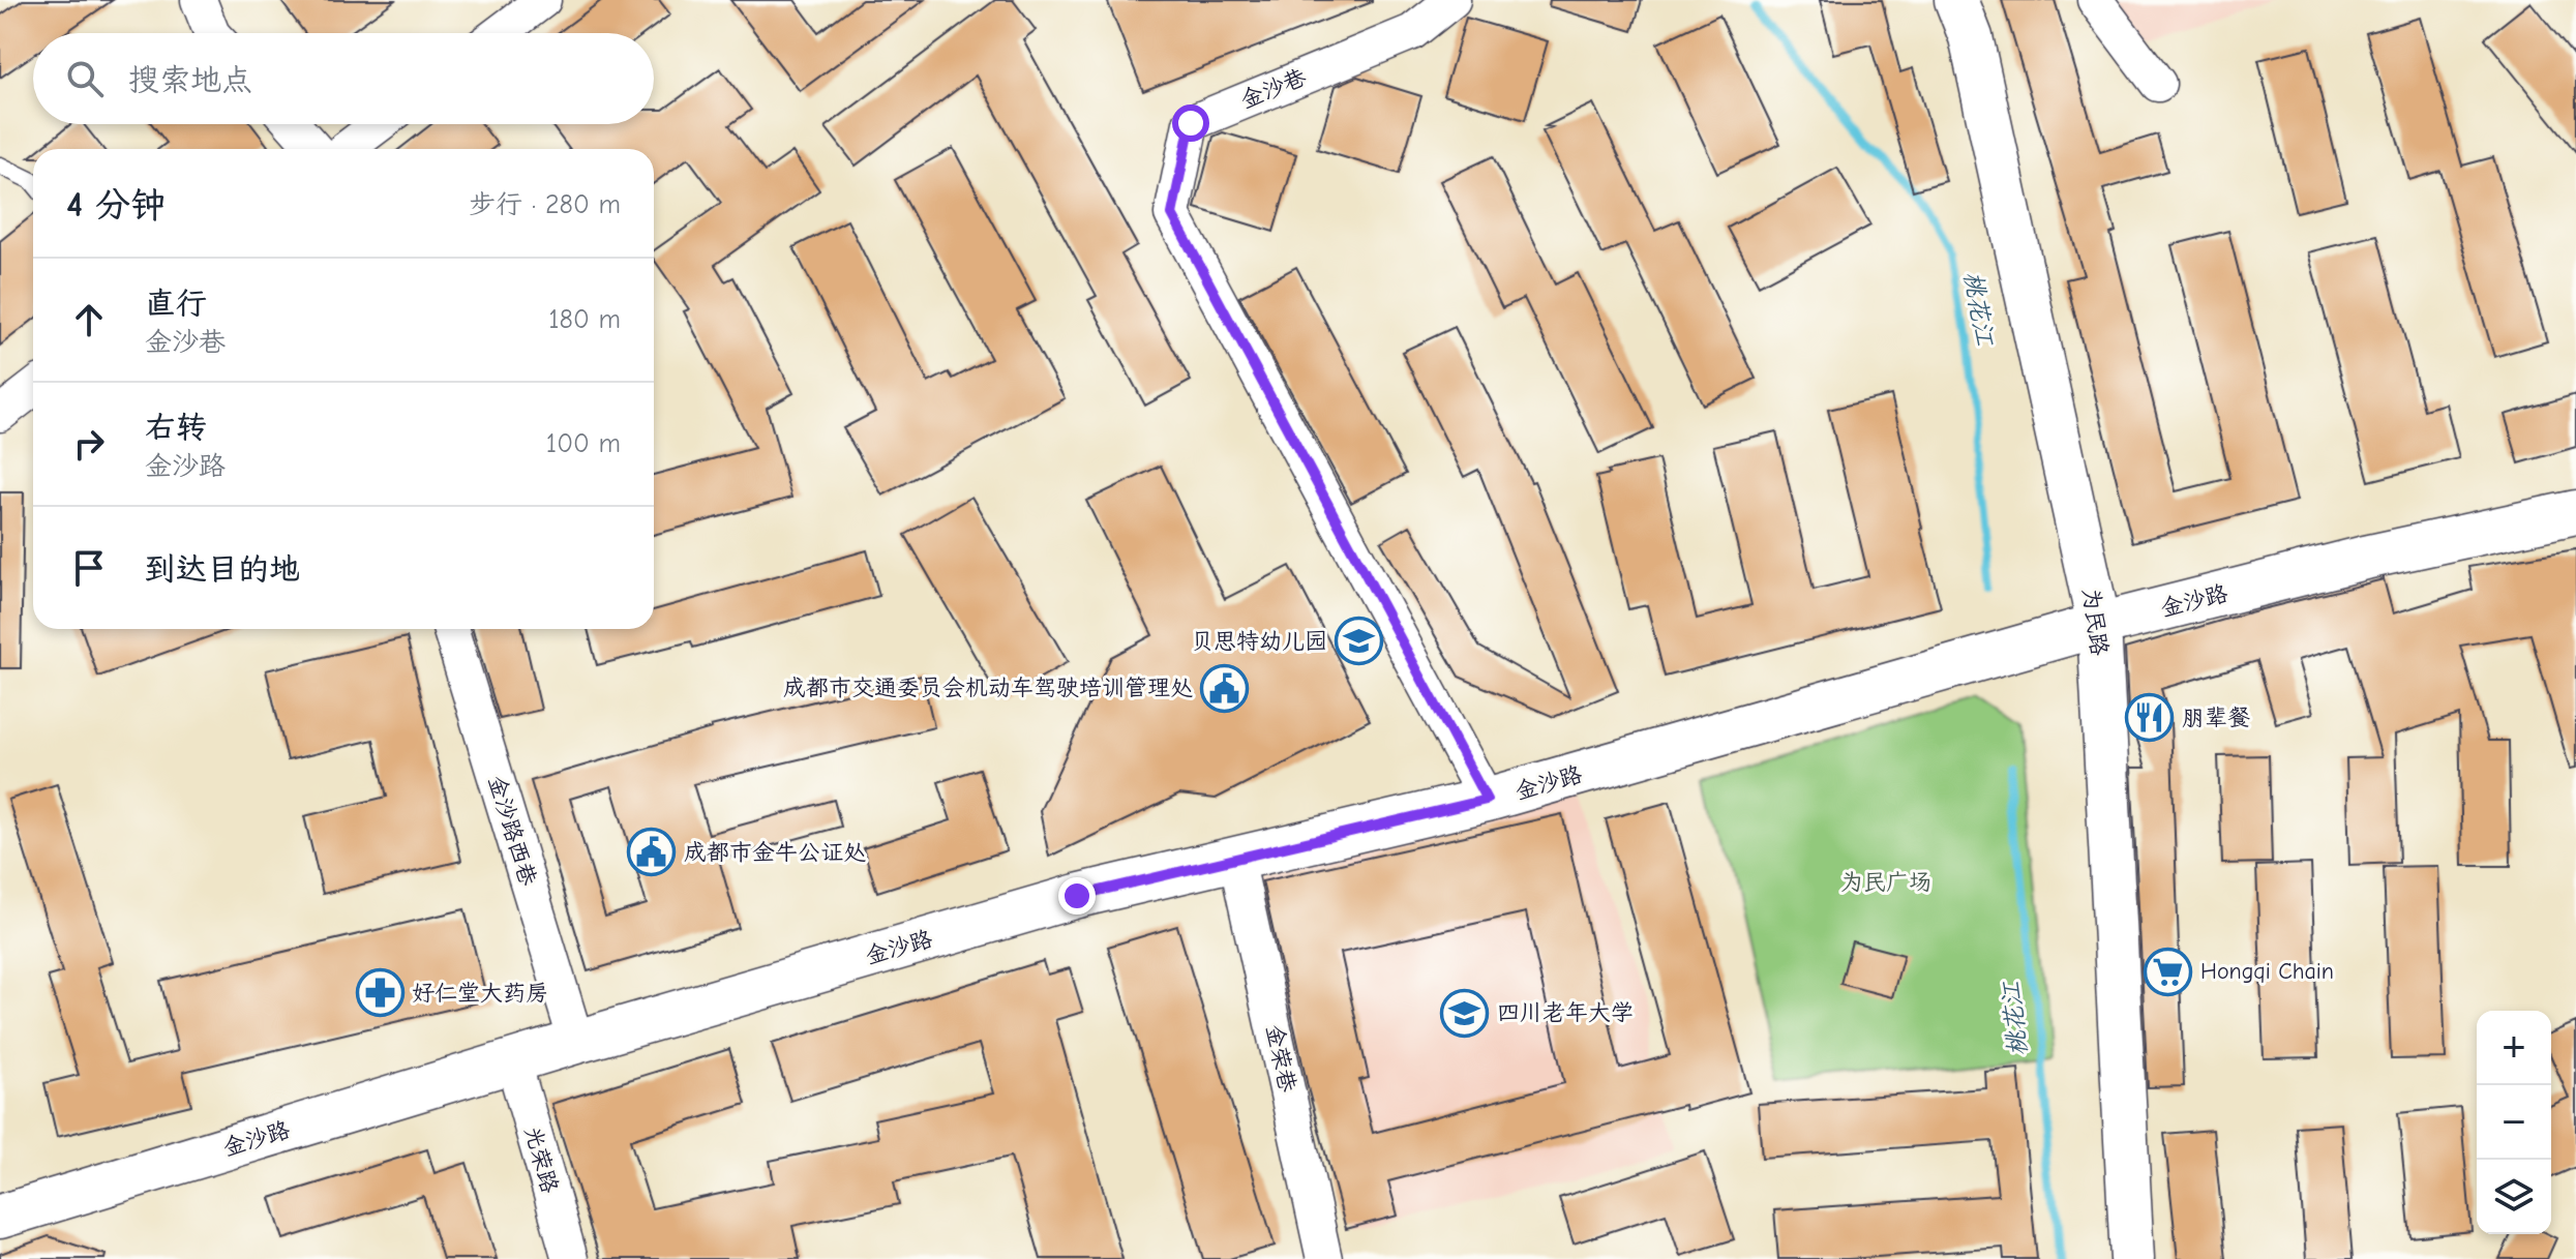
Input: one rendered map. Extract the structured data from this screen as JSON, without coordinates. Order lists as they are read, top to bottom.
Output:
{
  "streets": {
    "street": [
      "金沙巷",
      "金沙路",
      "为民路",
      "金沙路西巷",
      "金荣巷",
      "光荣路"
    ]
  },
  "crossings": [
    ["金沙巷", "金沙路"],
    ["金沙路", "为民路"],
    ["金沙路", "金沙路西巷"],
    ["金沙路", "金荣巷"],
    ["金沙路", "光荣路"]
  ],
  "water": ["桃花江"],
  "parks": ["为民广场"],
  "places": {
    "school or university": ["贝思特幼儿园", "四川老年大学"],
    "public building": ["成都市交通委员会机动车驾驶培训管理处", "成都市金牛公证处"],
    "restaurant": ["朋辈餐"],
    "supermarket": ["Hongqi Chain"],
    "pharmacy": ["好仁堂大药房"]
  },
  "page": {
    "search": "搜索地点",
    "heading": ["4 分钟", "步行 · 280 m"],
    "list": [
      ["直行", "金沙巷", "180 m"],
      ["右转", "金沙路", "100 m"],
      "到达目的地"
    ],
    "map_buttons": ["+", "−"]
  }
}
